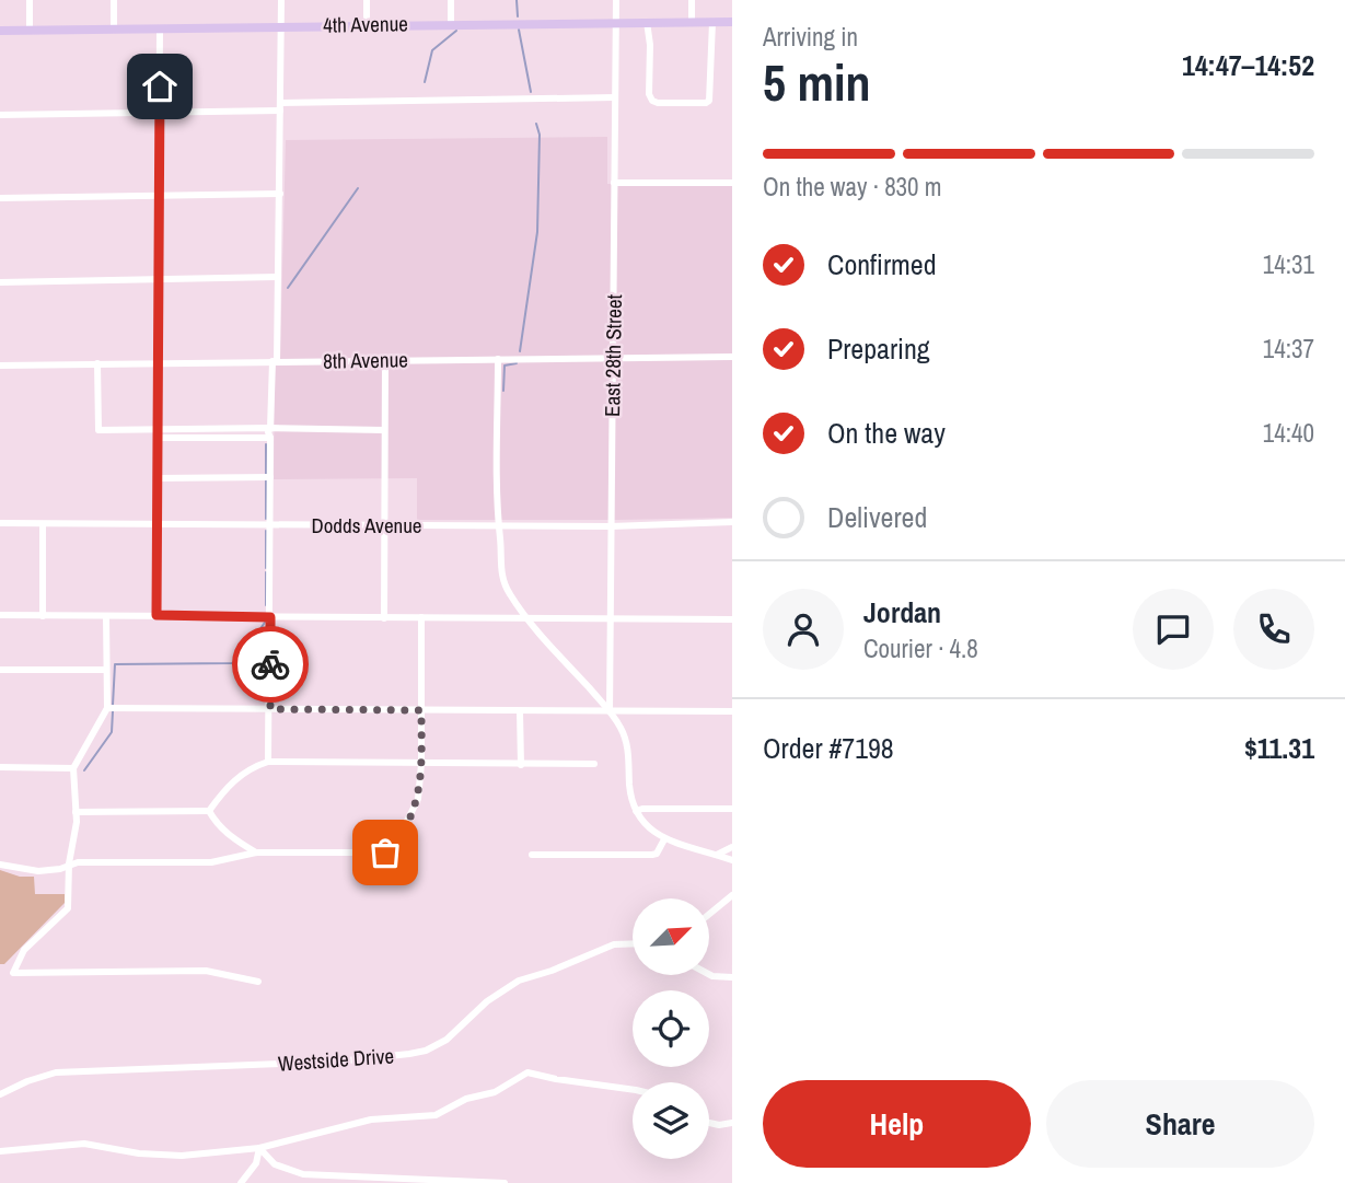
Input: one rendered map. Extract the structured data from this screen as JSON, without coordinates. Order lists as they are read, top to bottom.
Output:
{
  "streets": {
    "main road": ["4th Avenue"],
    "street": [
      "East 28th Street",
      "8th Avenue",
      "Dodds Avenue",
      "Westside Drive"
    ]
  },
  "crossings": [
    ["4th Avenue", "East 28th Street"],
    ["East 28th Street", "8th Avenue"],
    ["East 28th Street", "Dodds Avenue"]
  ],
  "north": "top right",
  "page": {
    "heading": ["5 min", "Arriving in", "14:47–14:52"],
    "panel": [
      "Jordan",
      "Courier · 4.8",
      "Order #7198",
      "$11.31"
    ],
    "bar": "On the way · 830 m",
    "list": [
      ["Confirmed", "14:31"],
      ["Preparing", "14:37"],
      ["On the way", "14:40"],
      "Delivered"
    ],
    "buttons": ["Help", "Share"]
  }
}
